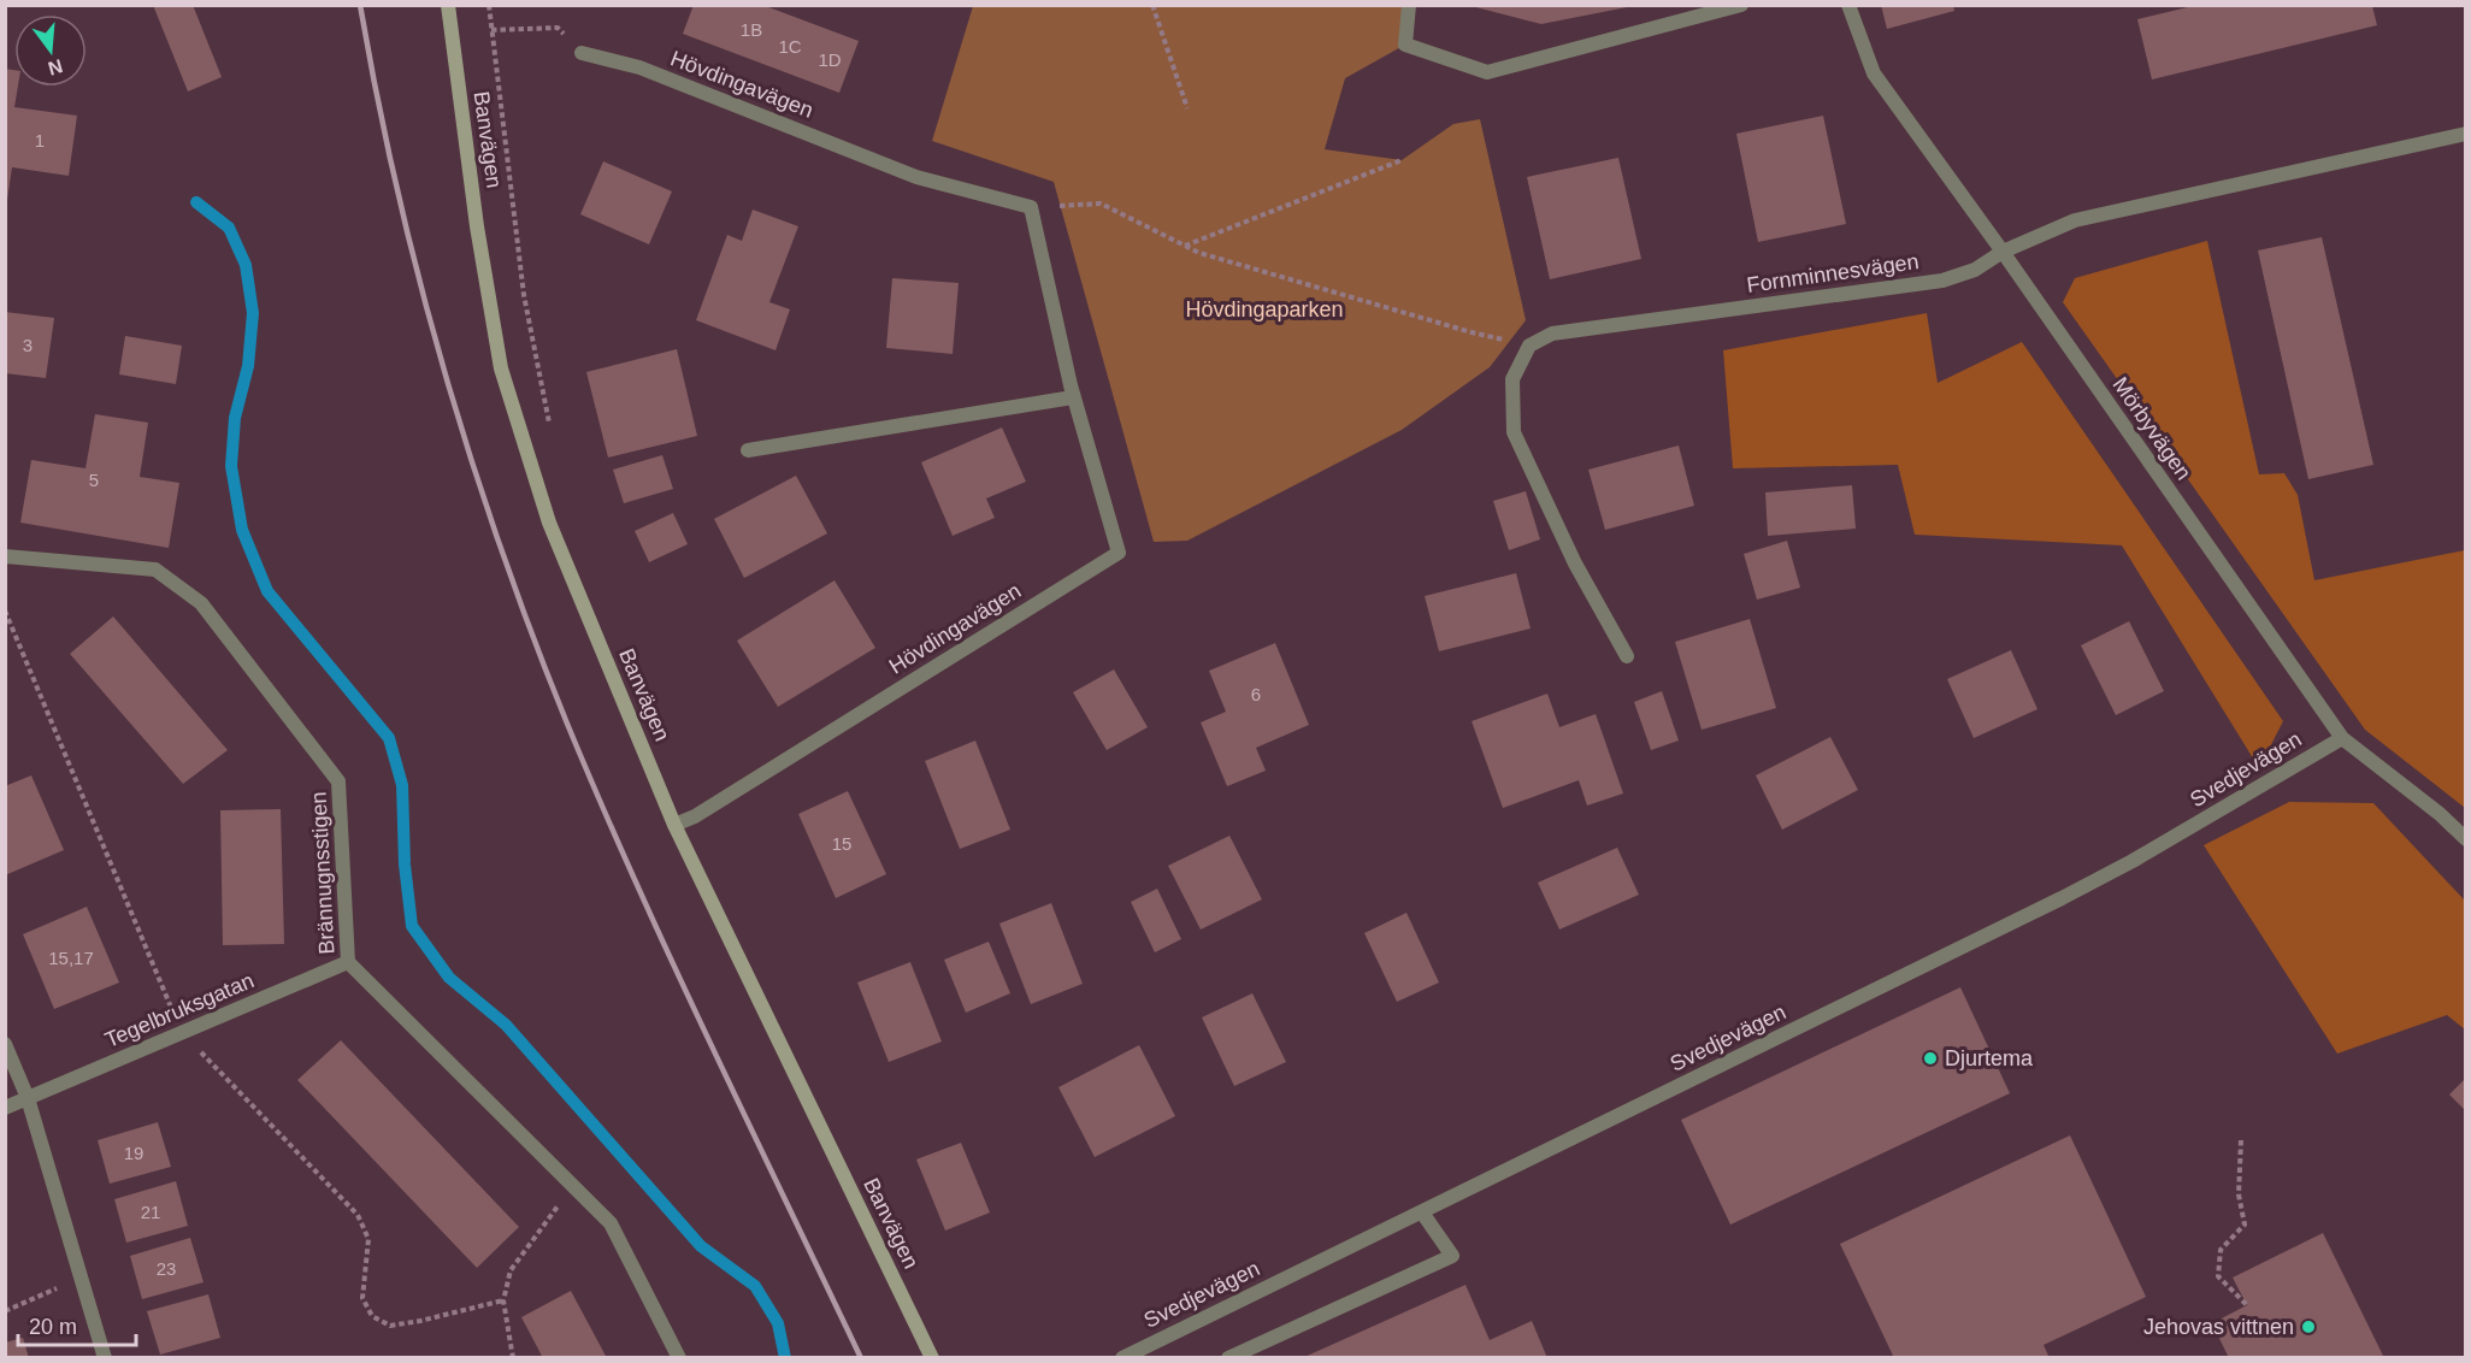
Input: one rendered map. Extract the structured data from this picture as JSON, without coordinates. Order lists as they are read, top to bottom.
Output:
{
  "streets": {
    "street": [
      "Hövdingavägen",
      "Banvägen",
      "Fornminnesvägen",
      "Mörbyvägen",
      "Svedjevägen",
      "Brännugnsstigen",
      "Tegelbruksgatan"
    ]
  },
  "crossings": [
    ["Hövdingavägen", "Banvägen"],
    ["Fornminnesvägen", "Mörbyvägen"],
    ["Mörbyvägen", "Svedjevägen"],
    ["Brännugnsstigen", "Tegelbruksgatan"]
  ],
  "parks": ["Hövdingaparken"],
  "places": ["Djurtema", "Jehovas vittnen"],
  "house_numbers": [
    "1B",
    "1C",
    "1D",
    "1",
    "3",
    "5",
    "6",
    "15",
    "15,17",
    "19",
    "21",
    "23"
  ],
  "scale_bar": "20 m",
  "north": "bottom"
}
